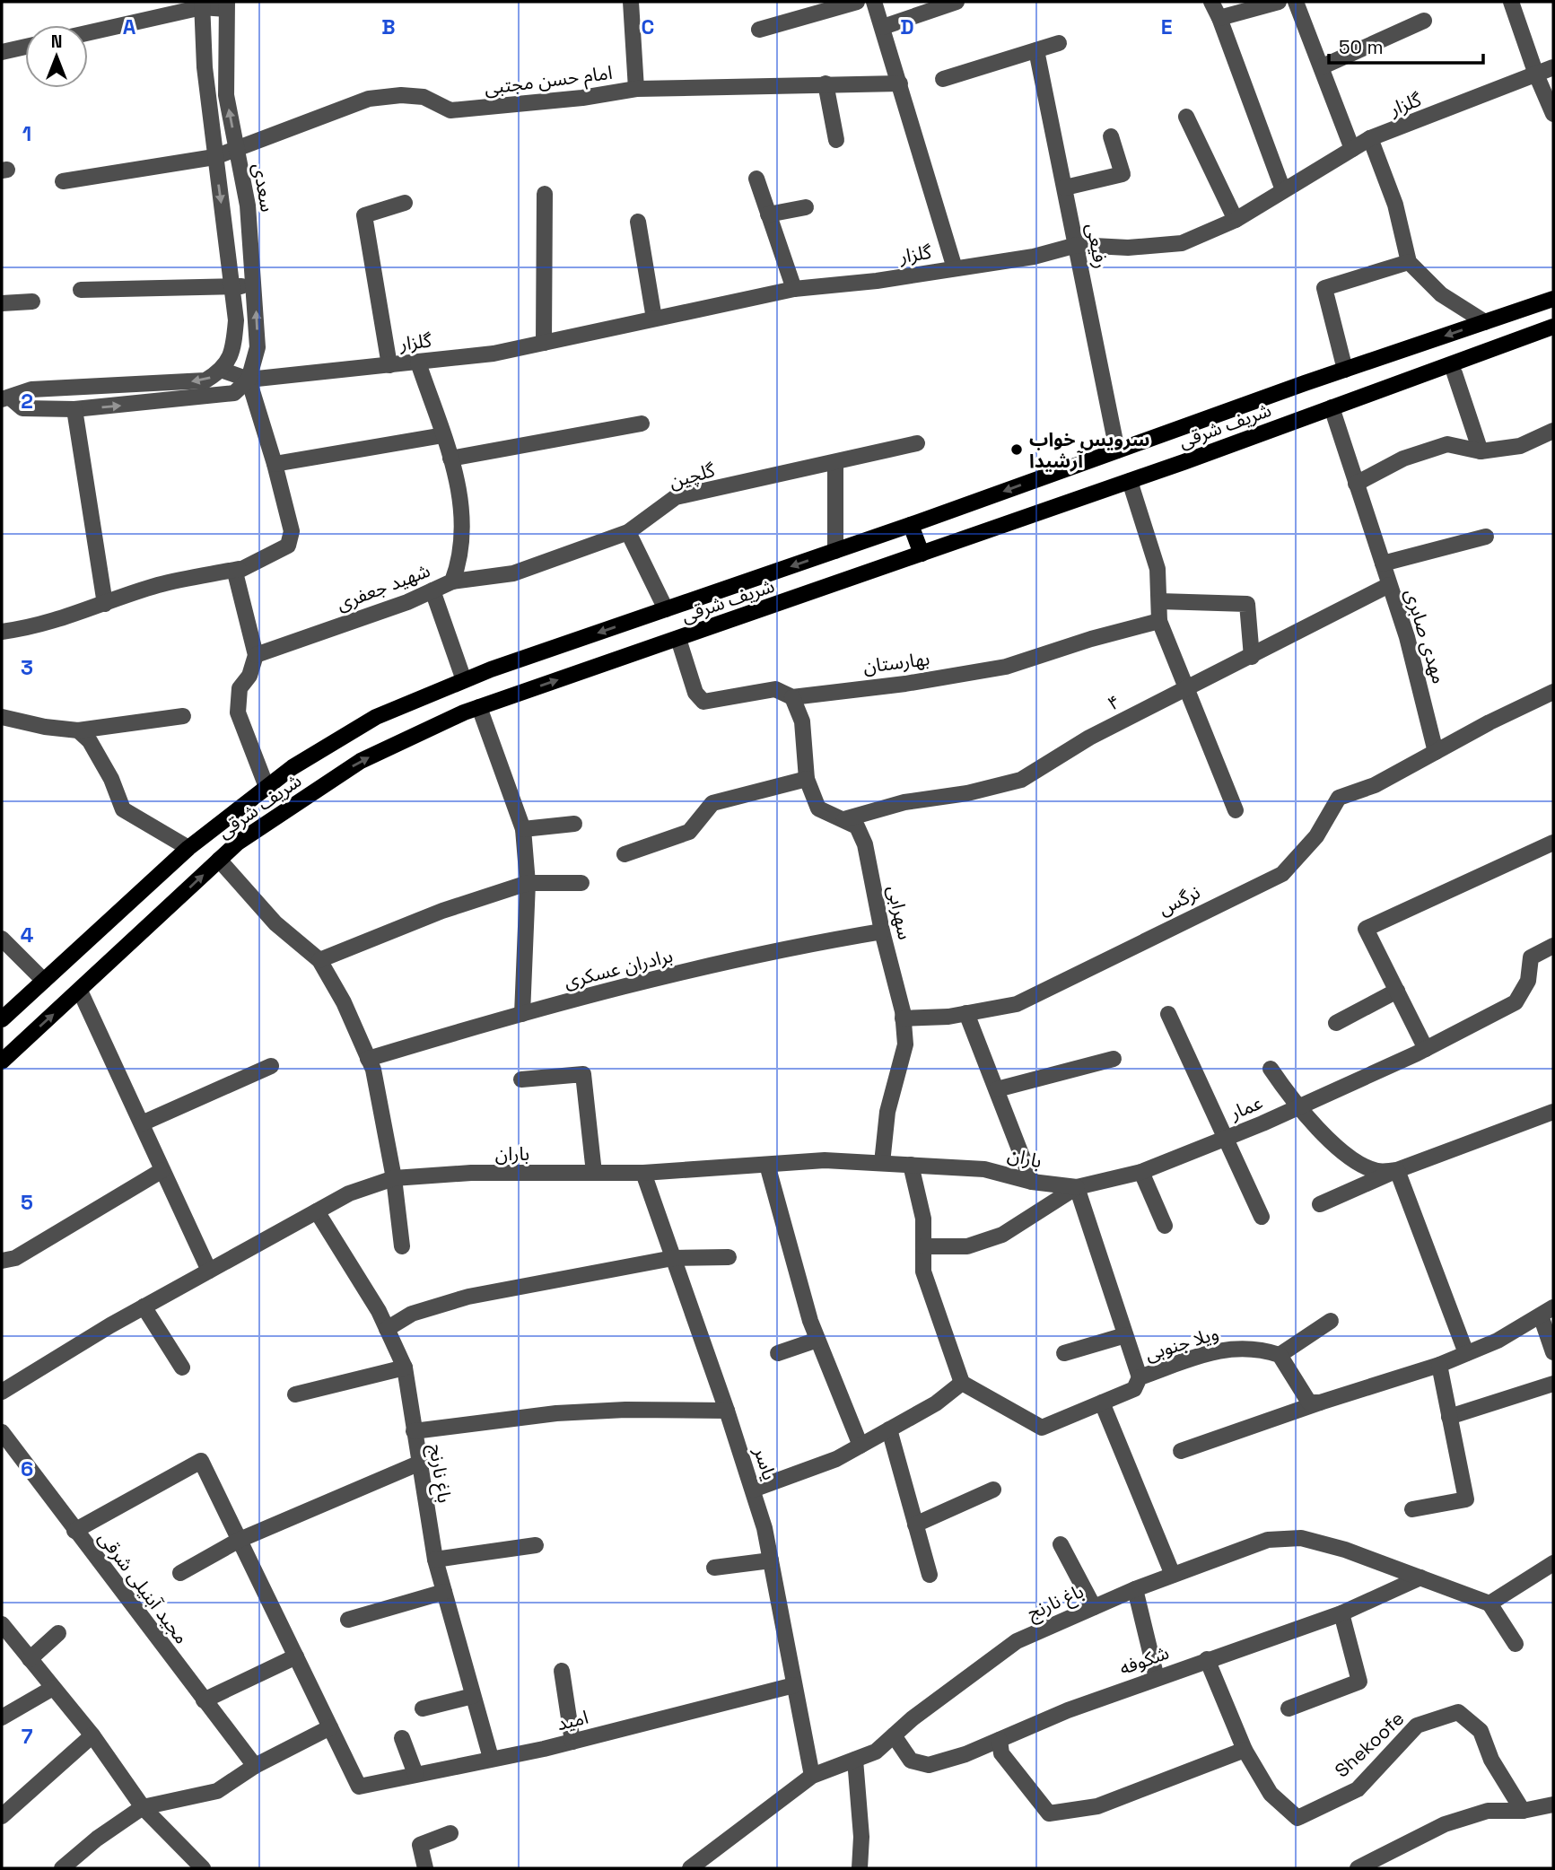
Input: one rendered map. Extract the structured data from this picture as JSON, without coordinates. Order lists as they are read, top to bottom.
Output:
{
  "streets": {
    "main road": ["شریف شرقی"],
    "street": [
      "امام حسن مجتبی",
      "گلزار",
      "سعدی",
      "رفیعی",
      "گلچین",
      "شهید جعفری",
      "مهدی صابری",
      "بهارستان",
      "۴",
      "نرگس",
      "سهرابی",
      "برادران عسکری",
      "عمار",
      "باران",
      "ویلا جنوبی",
      "یاسر",
      "باغ نارنج",
      "مجید آبنیلی شرقی",
      "شکوفه",
      "امید",
      "Shekoofe"
    ]
  },
  "crossings": [
    ["امام حسن مجتبی", "سعدی"],
    ["گلزار", "سعدی"],
    ["گلزار", "رفیعی"],
    ["گلزار", "شهید جعفری"],
    ["رفیعی", "شریف شرقی"],
    ["شریف شرقی", "مهدی صابری"],
    ["شریف شرقی", "بهارستان"],
    ["گلچین", "شهید جعفری"],
    ["مهدی صابری", "۴"],
    ["مهدی صابری", "نرگس"],
    ["بهارستان", "سهرابی"],
    ["۴", "سهرابی"],
    ["نرگس", "سهرابی"],
    ["سهرابی", "برادران عسکری"],
    ["سهرابی", "باران"],
    ["عمار", "باران"],
    ["باران", "یاسر"],
    ["باران", "باغ نارنج"],
    ["یاسر", "باغ نارنج"],
    ["یاسر", "امید"],
    ["باغ نارنج", "شکوفه"],
    ["باغ نارنج", "امید"]
  ],
  "places": ["سرویس خواب آرشیدا"],
  "scale_bar": "50 m",
  "north": "top",
  "grid": {
    "columns": [
      "A",
      "B",
      "C",
      "D",
      "E"
    ],
    "rows": [
      "1",
      "2",
      "3",
      "4",
      "5",
      "6",
      "7"
    ]
  }
}
